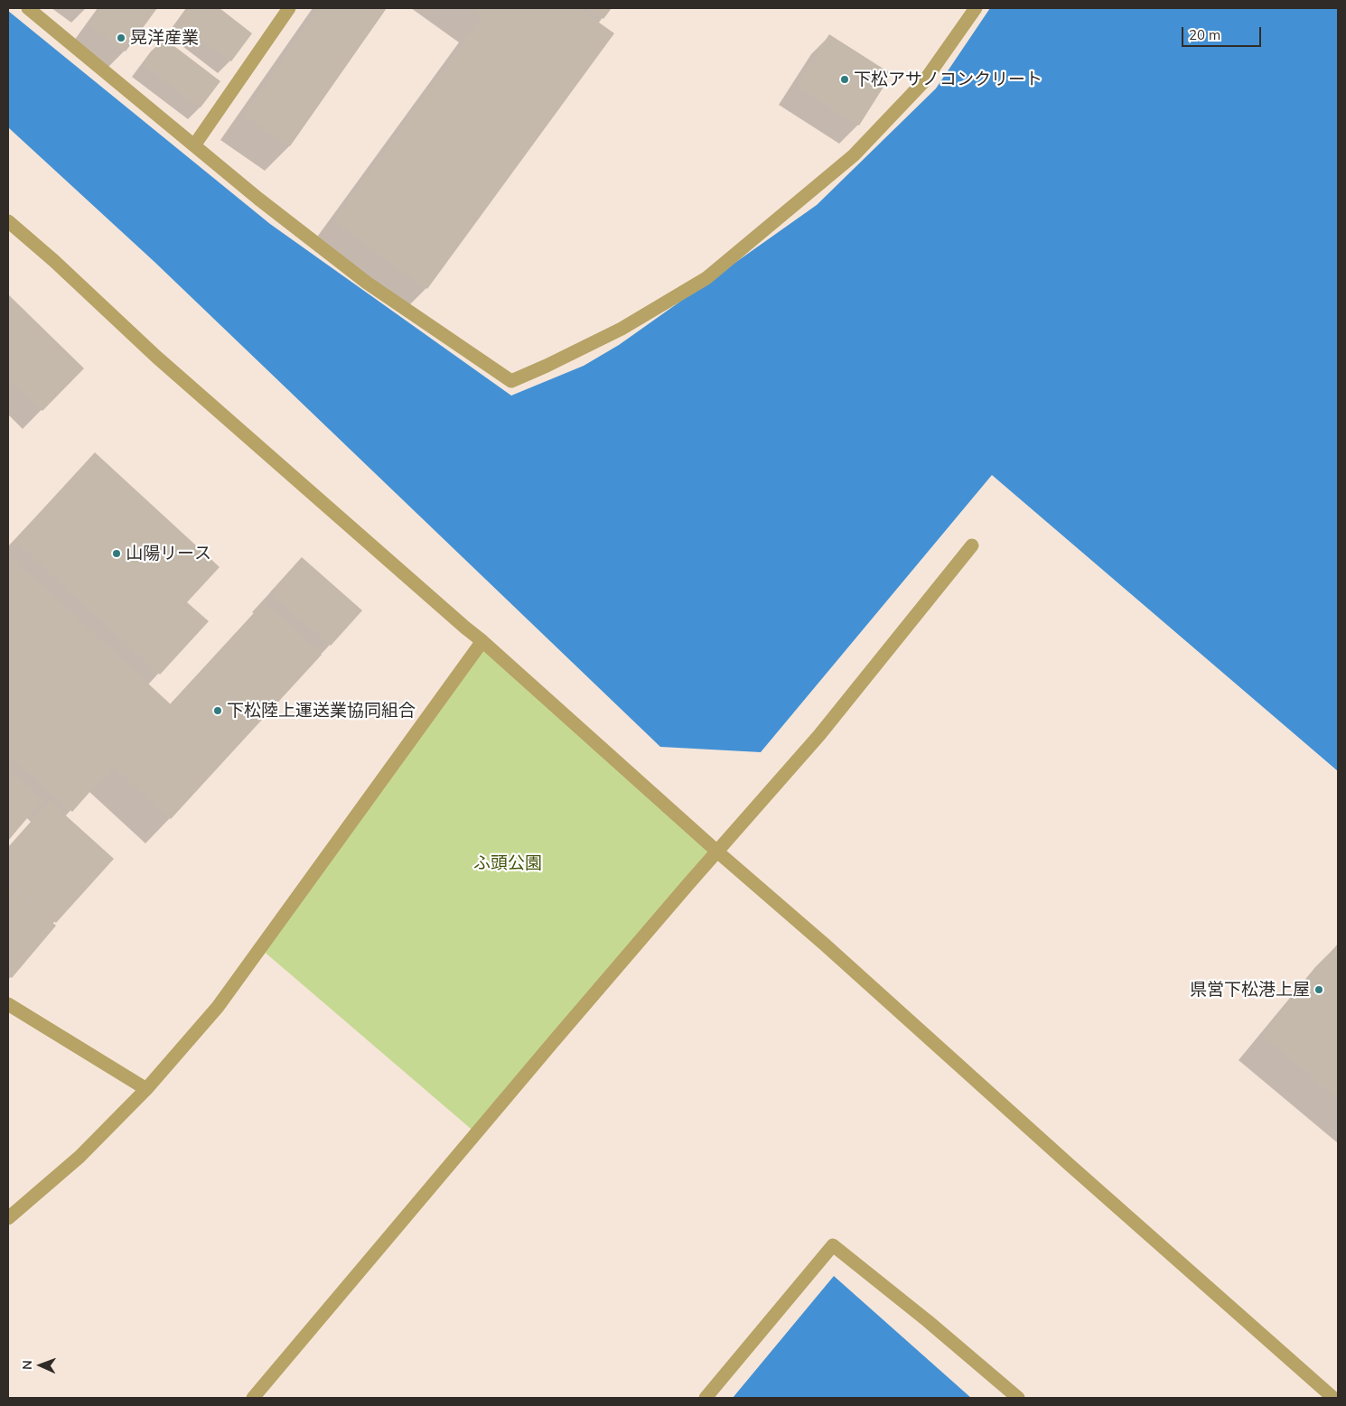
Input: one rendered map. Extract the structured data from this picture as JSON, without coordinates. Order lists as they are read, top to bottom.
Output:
{
  "parks": ["ふ頭公園"],
  "places": [
    "晃洋産業",
    "下松アサノコンクリート",
    "山陽リース",
    "下松陸上運送業協同組合",
    "県営下松港上屋"
  ],
  "scale_bar": "20 m",
  "north": "left"
}
